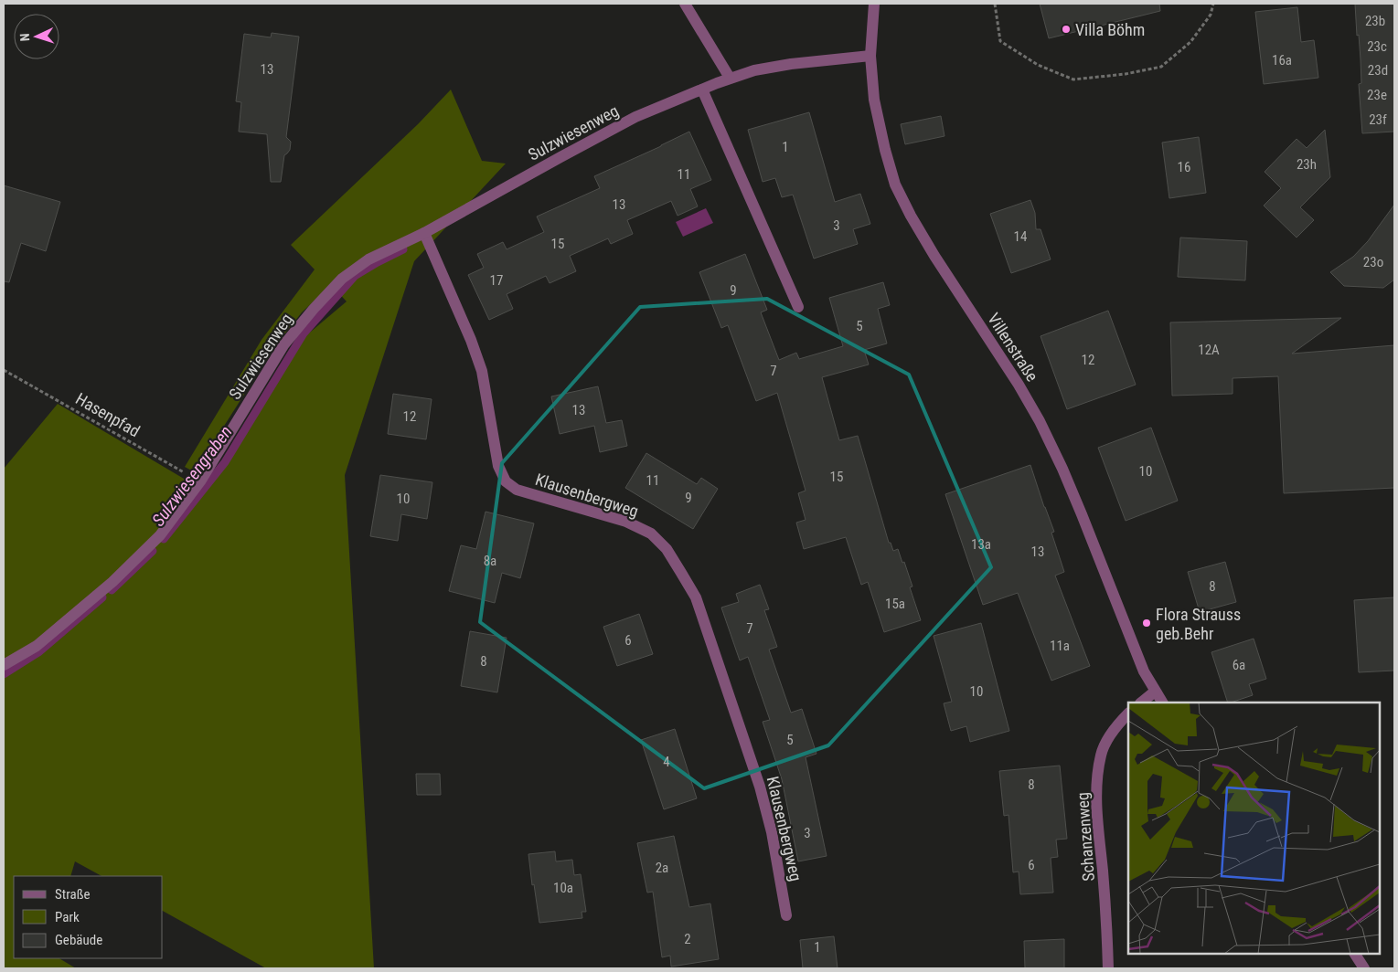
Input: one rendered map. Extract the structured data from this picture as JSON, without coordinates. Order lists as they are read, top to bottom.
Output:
{
  "streets": {
    "street": [
      "Sulzwiesenweg",
      "Villenstraße",
      "Klausenbergweg",
      "Schanzenweg"
    ],
    "path": ["Hasenpfad"]
  },
  "crossings": [
    ["Sulzwiesenweg", "Villenstraße"],
    ["Sulzwiesenweg", "Hasenpfad"],
    ["Sulzwiesenweg", "Klausenbergweg"]
  ],
  "water": ["Sulzwiesengraben"],
  "places": ["Villa Böhm", "Flora Strauss geb.Behr"],
  "house_numbers": [
    "23b",
    "23c",
    "16a",
    "13",
    "23d",
    "23e",
    "23f",
    "1",
    "23h",
    "16",
    "11",
    "13",
    "3",
    "14",
    "15",
    "23o",
    "17",
    "9",
    "5",
    "12A",
    "12",
    "7",
    "13",
    "12",
    "10",
    "15",
    "11",
    "9",
    "10",
    "13a",
    "13",
    "8a",
    "8",
    "15a",
    "7",
    "6",
    "11a",
    "8",
    "6a",
    "10",
    "5",
    "4",
    "8",
    "3",
    "6",
    "2a",
    "10a",
    "2",
    "1"
  ],
  "legend": ["Straße", "Park", "Gebäude"],
  "north": "left"
}
